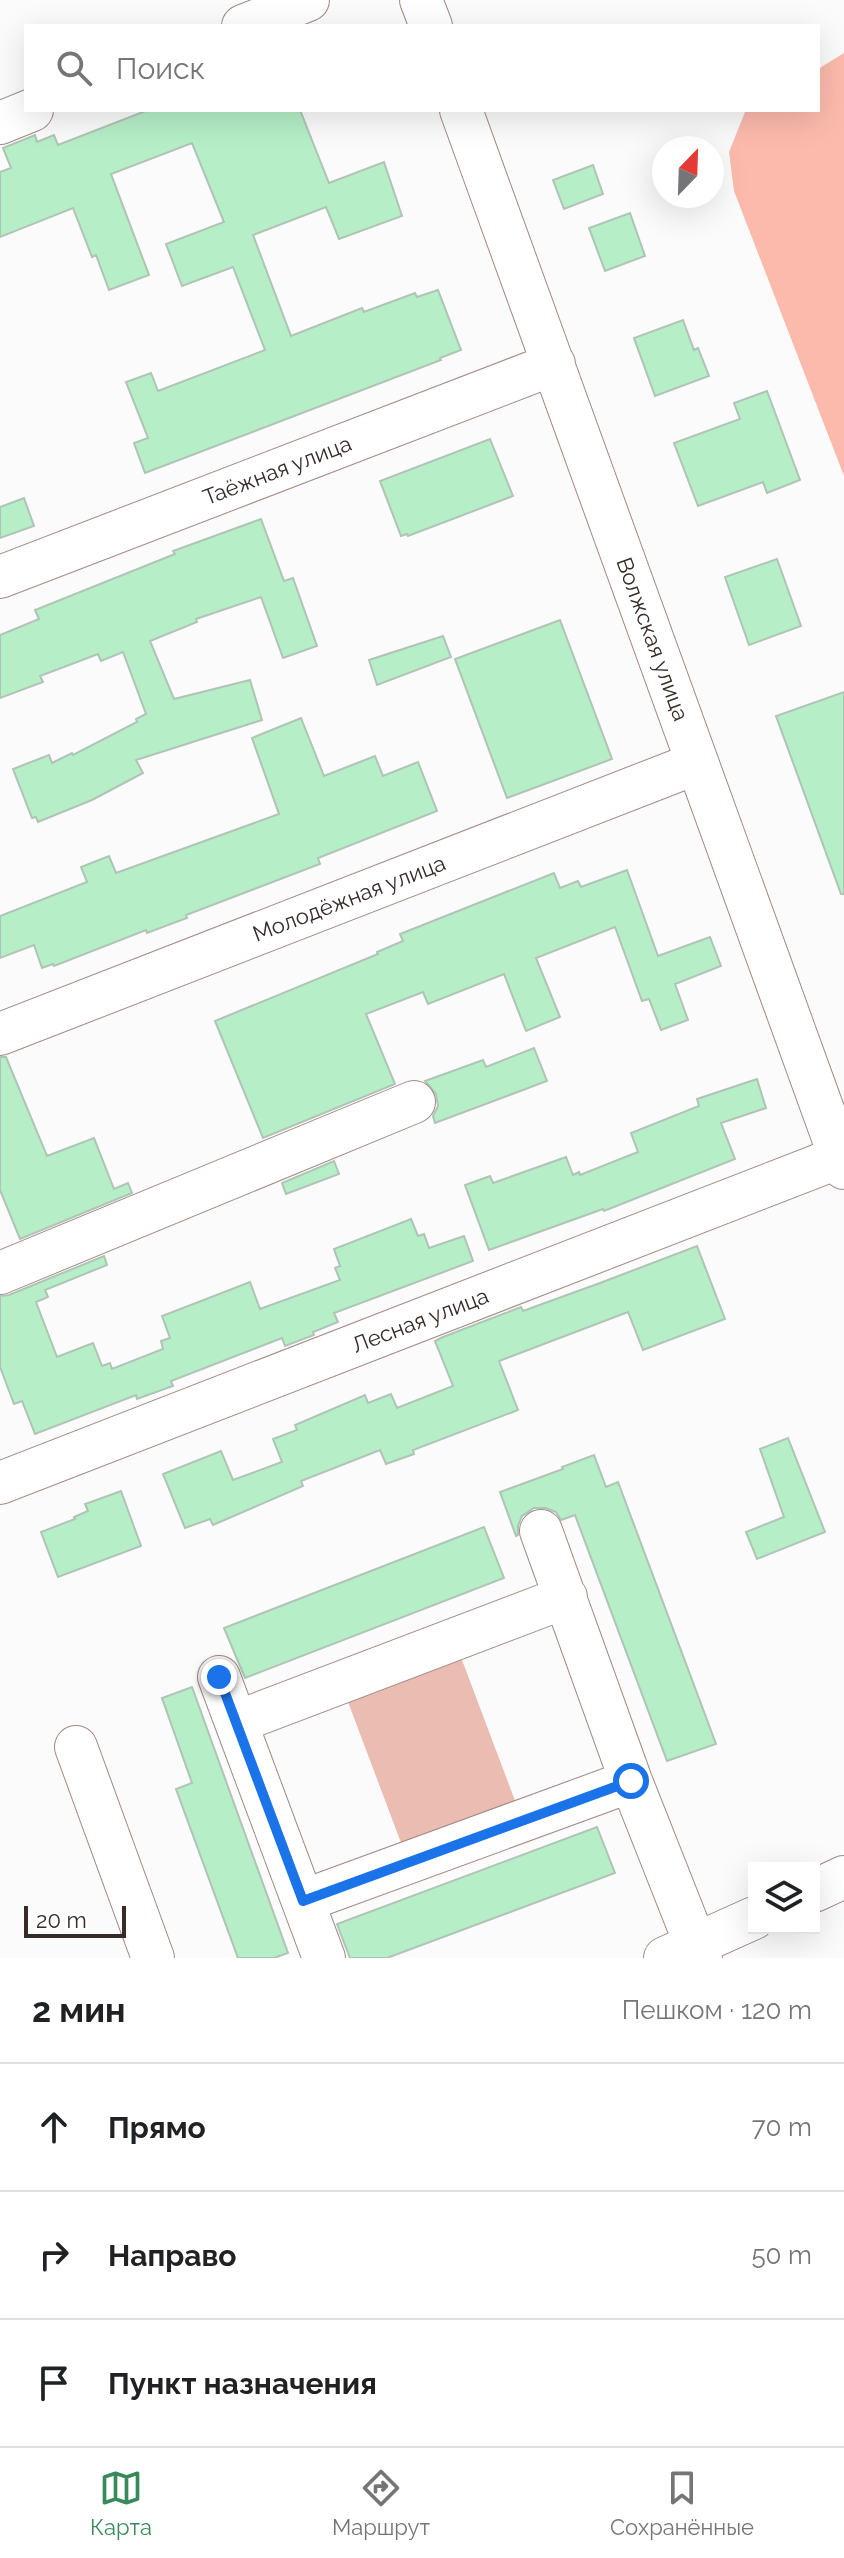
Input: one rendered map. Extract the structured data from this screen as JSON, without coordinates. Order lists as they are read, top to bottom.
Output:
{
  "streets": {
    "street": [
      "Таёжная улица",
      "Волжская улица",
      "Молодёжная улица",
      "Лесная улица"
    ]
  },
  "crossings": [
    ["Таёжная улица", "Волжская улица"],
    ["Волжская улица", "Молодёжная улица"],
    ["Волжская улица", "Лесная улица"]
  ],
  "scale_bar": "20 m",
  "north": "top right",
  "page": {
    "search": "Поиск",
    "scale": "20 m",
    "heading": ["2 мин", "Пешком · 120 m"],
    "list": [
      ["Прямо", "70 m"],
      ["Направо", "50 m"],
      "Пункт назначения"
    ],
    "nav": ["Карта", "Маршрут", "Сохранённые"]
  }
}
